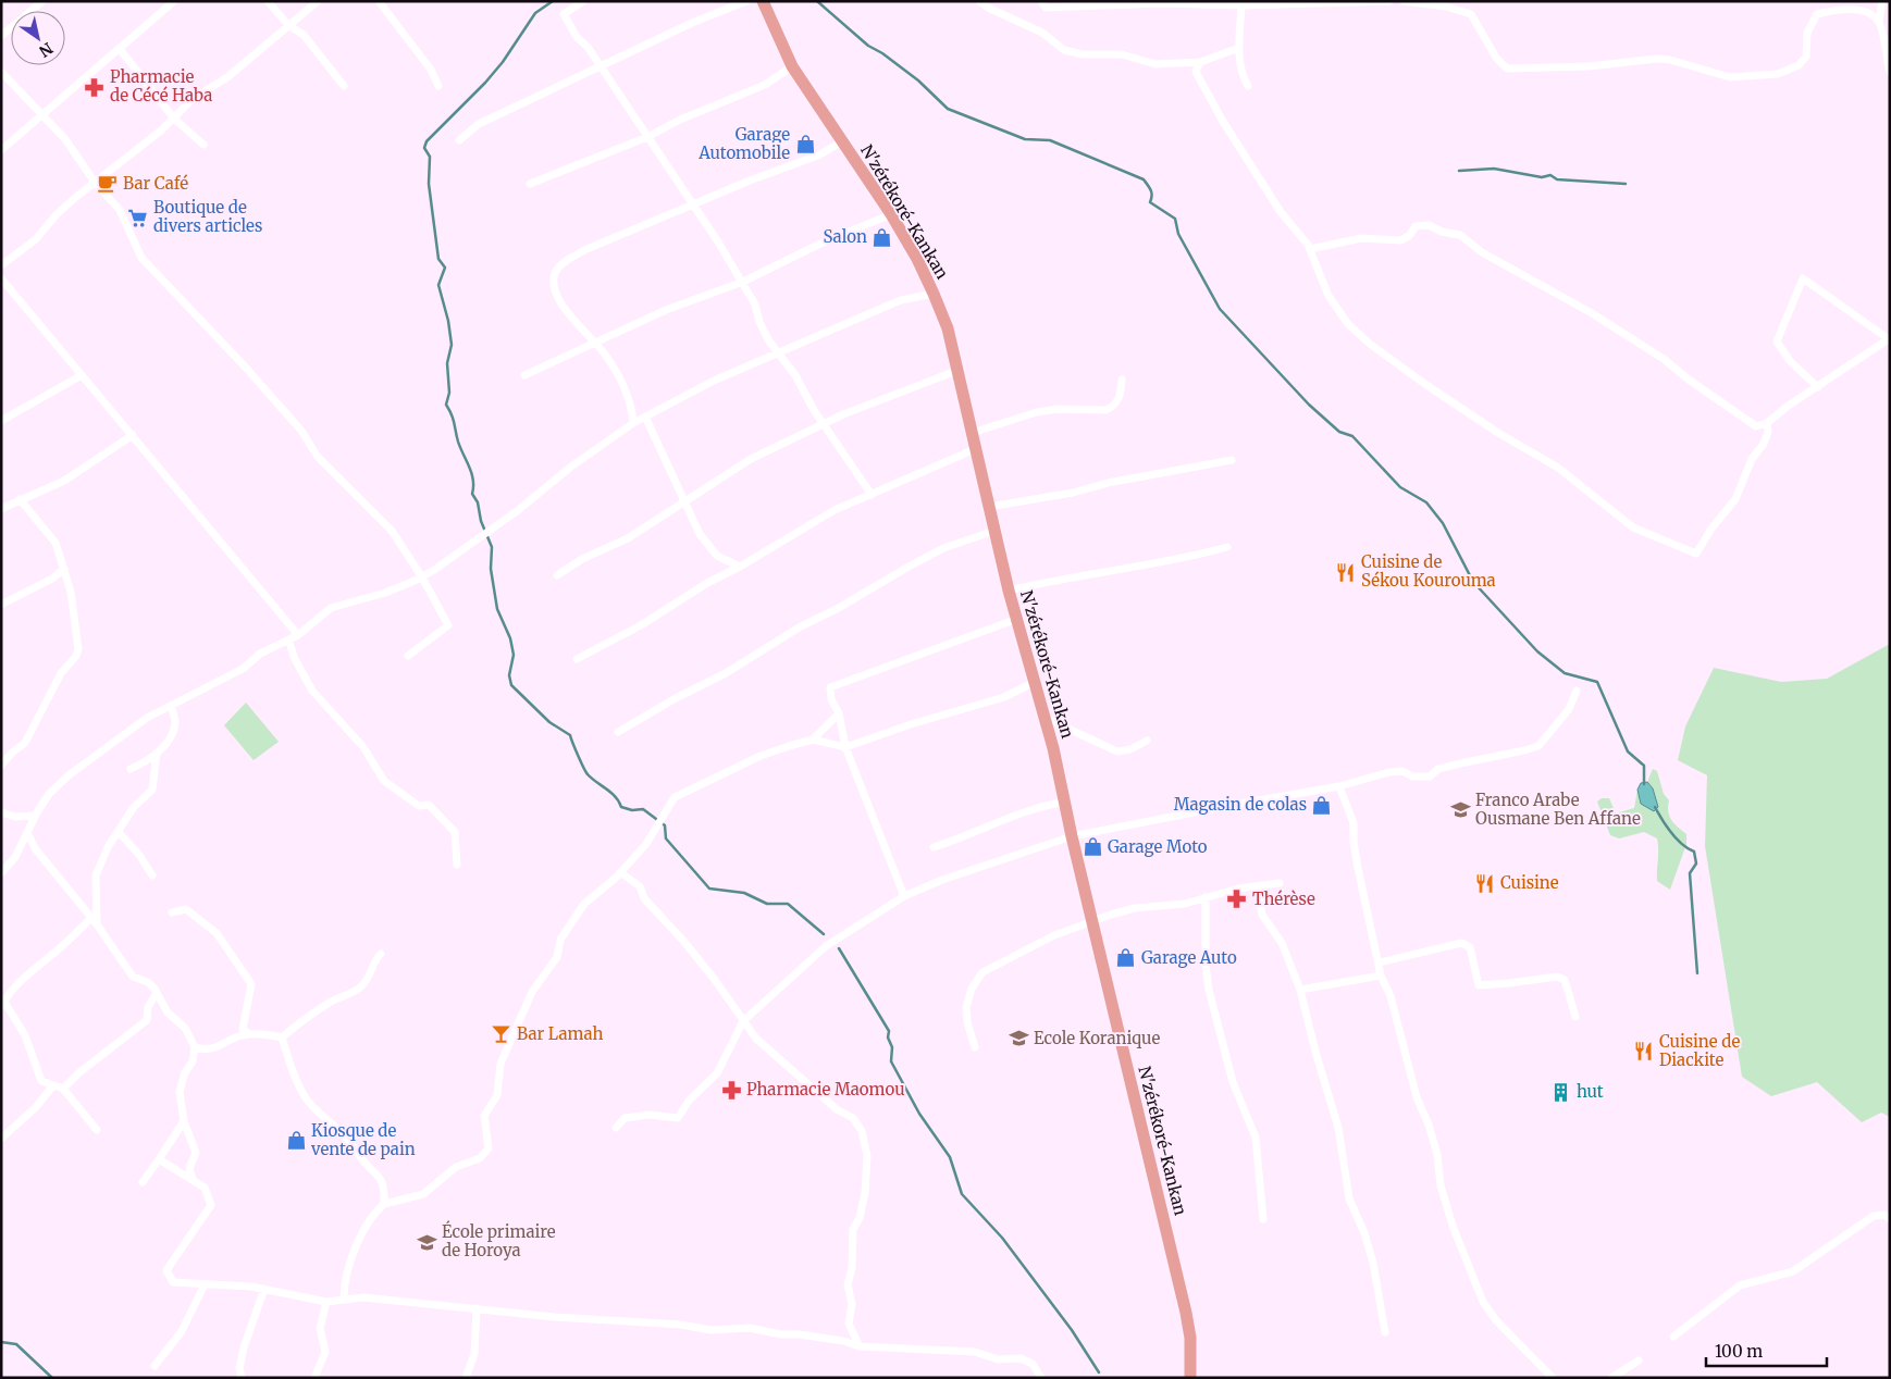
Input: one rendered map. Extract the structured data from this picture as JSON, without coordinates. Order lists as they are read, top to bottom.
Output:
{
  "streets": {
    "highway": ["N'zérékoré-Kankan"]
  },
  "places": {
    "pharmacy": ["Pharmacie de Cécé Haba", "Thérèse", "Pharmacie Maomou"],
    "shop": [
      "Garage Automobile",
      "Salon",
      "Magasin de colas",
      "Garage Moto",
      "Garage Auto",
      "Kiosque de vente de pain"
    ],
    "cafe": ["Bar Café"],
    "supermarket": ["Boutique de divers articles"],
    "restaurant": ["Cuisine de Sékou Kourouma", "Cuisine", "Cuisine de Diackite"],
    "school or university": ["Franco Arabe Ousmane Ben Affane", "Ecole Koranique", "École primaire de Horoya"],
    "bar": ["Bar Lamah"],
    "building": ["hut"]
  },
  "scale_bar": "100 m",
  "north": "bottom right"
}
